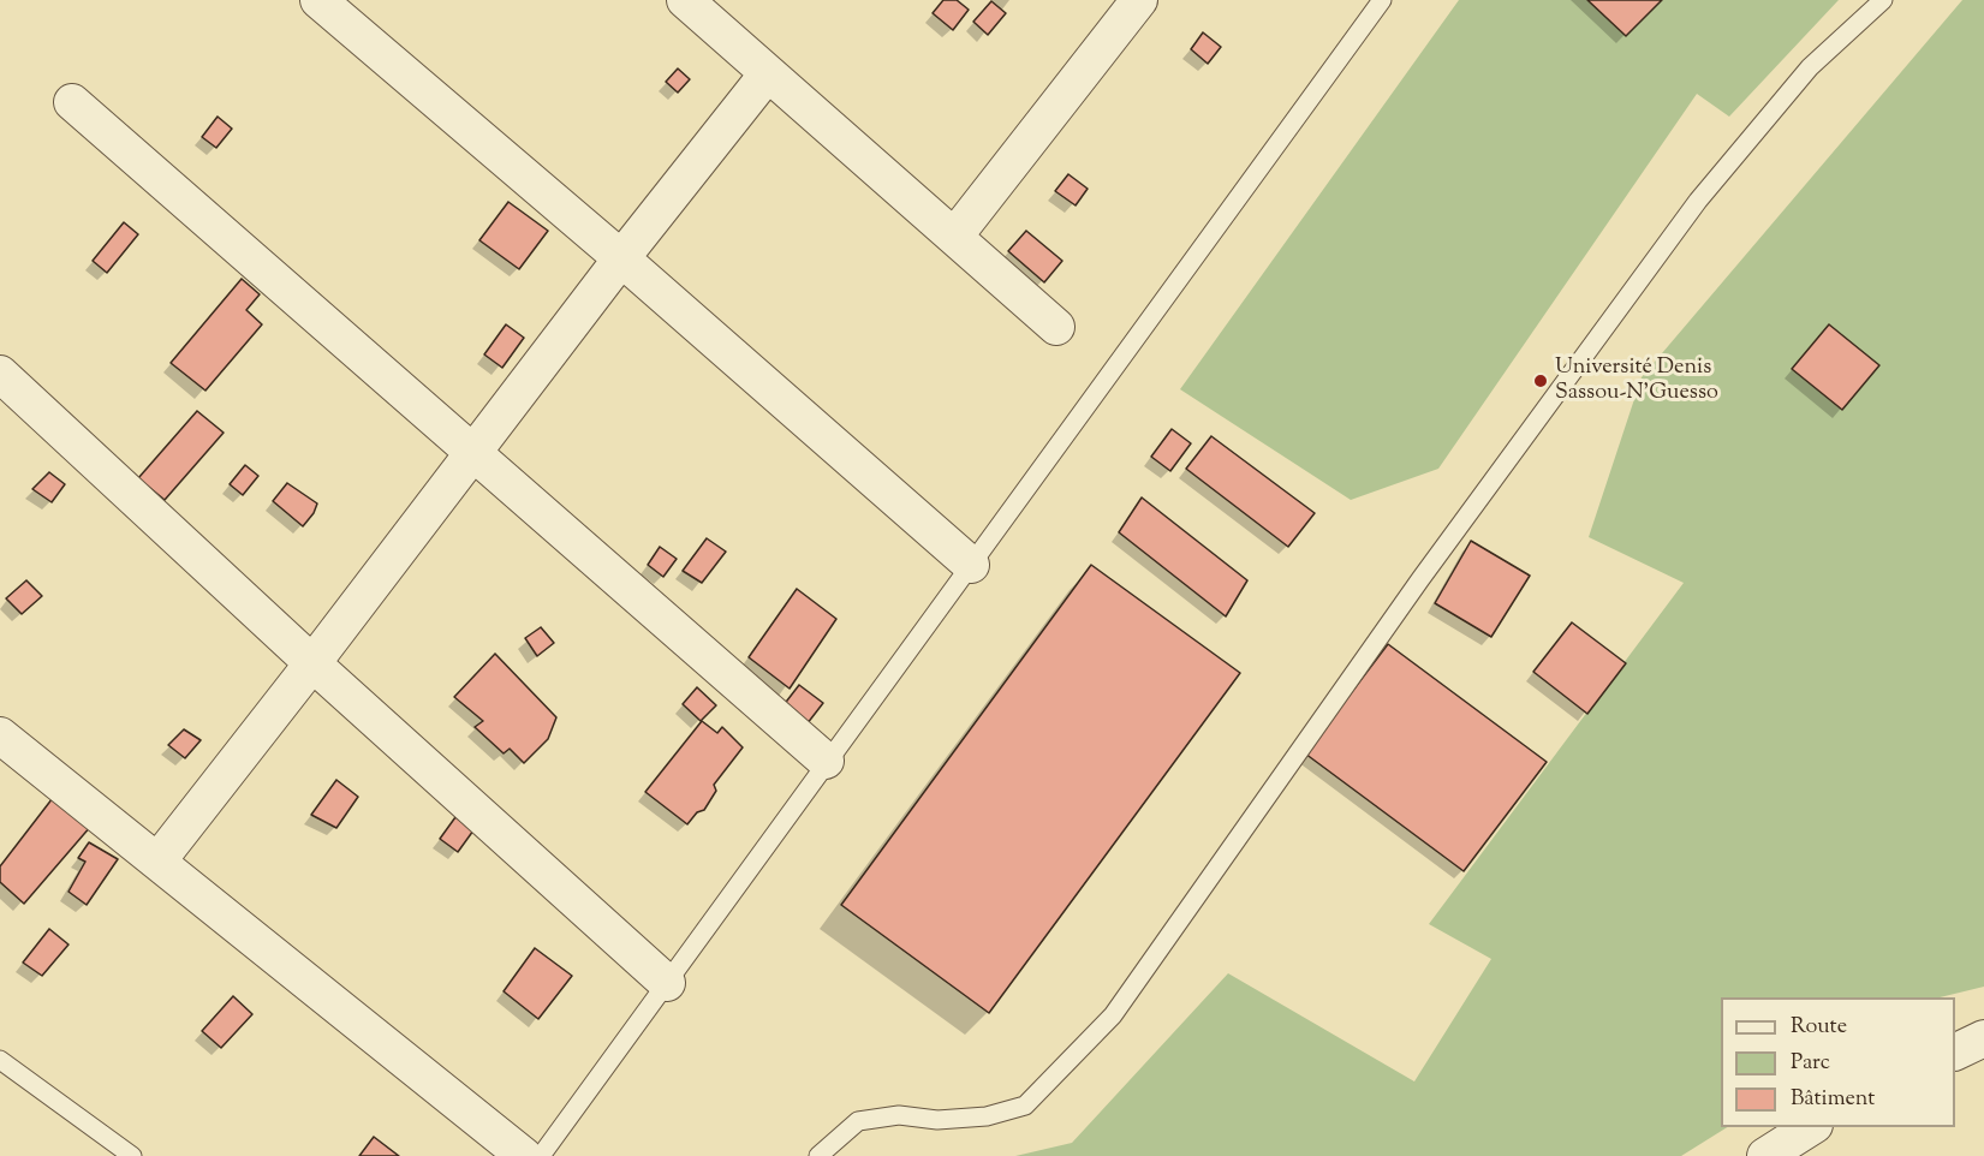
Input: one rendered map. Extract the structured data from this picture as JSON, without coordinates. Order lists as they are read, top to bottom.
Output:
{
  "places": ["Université Denis Sassou-N'Guesso"],
  "legend": ["Route", "Parc", "Bâtiment"]
}
